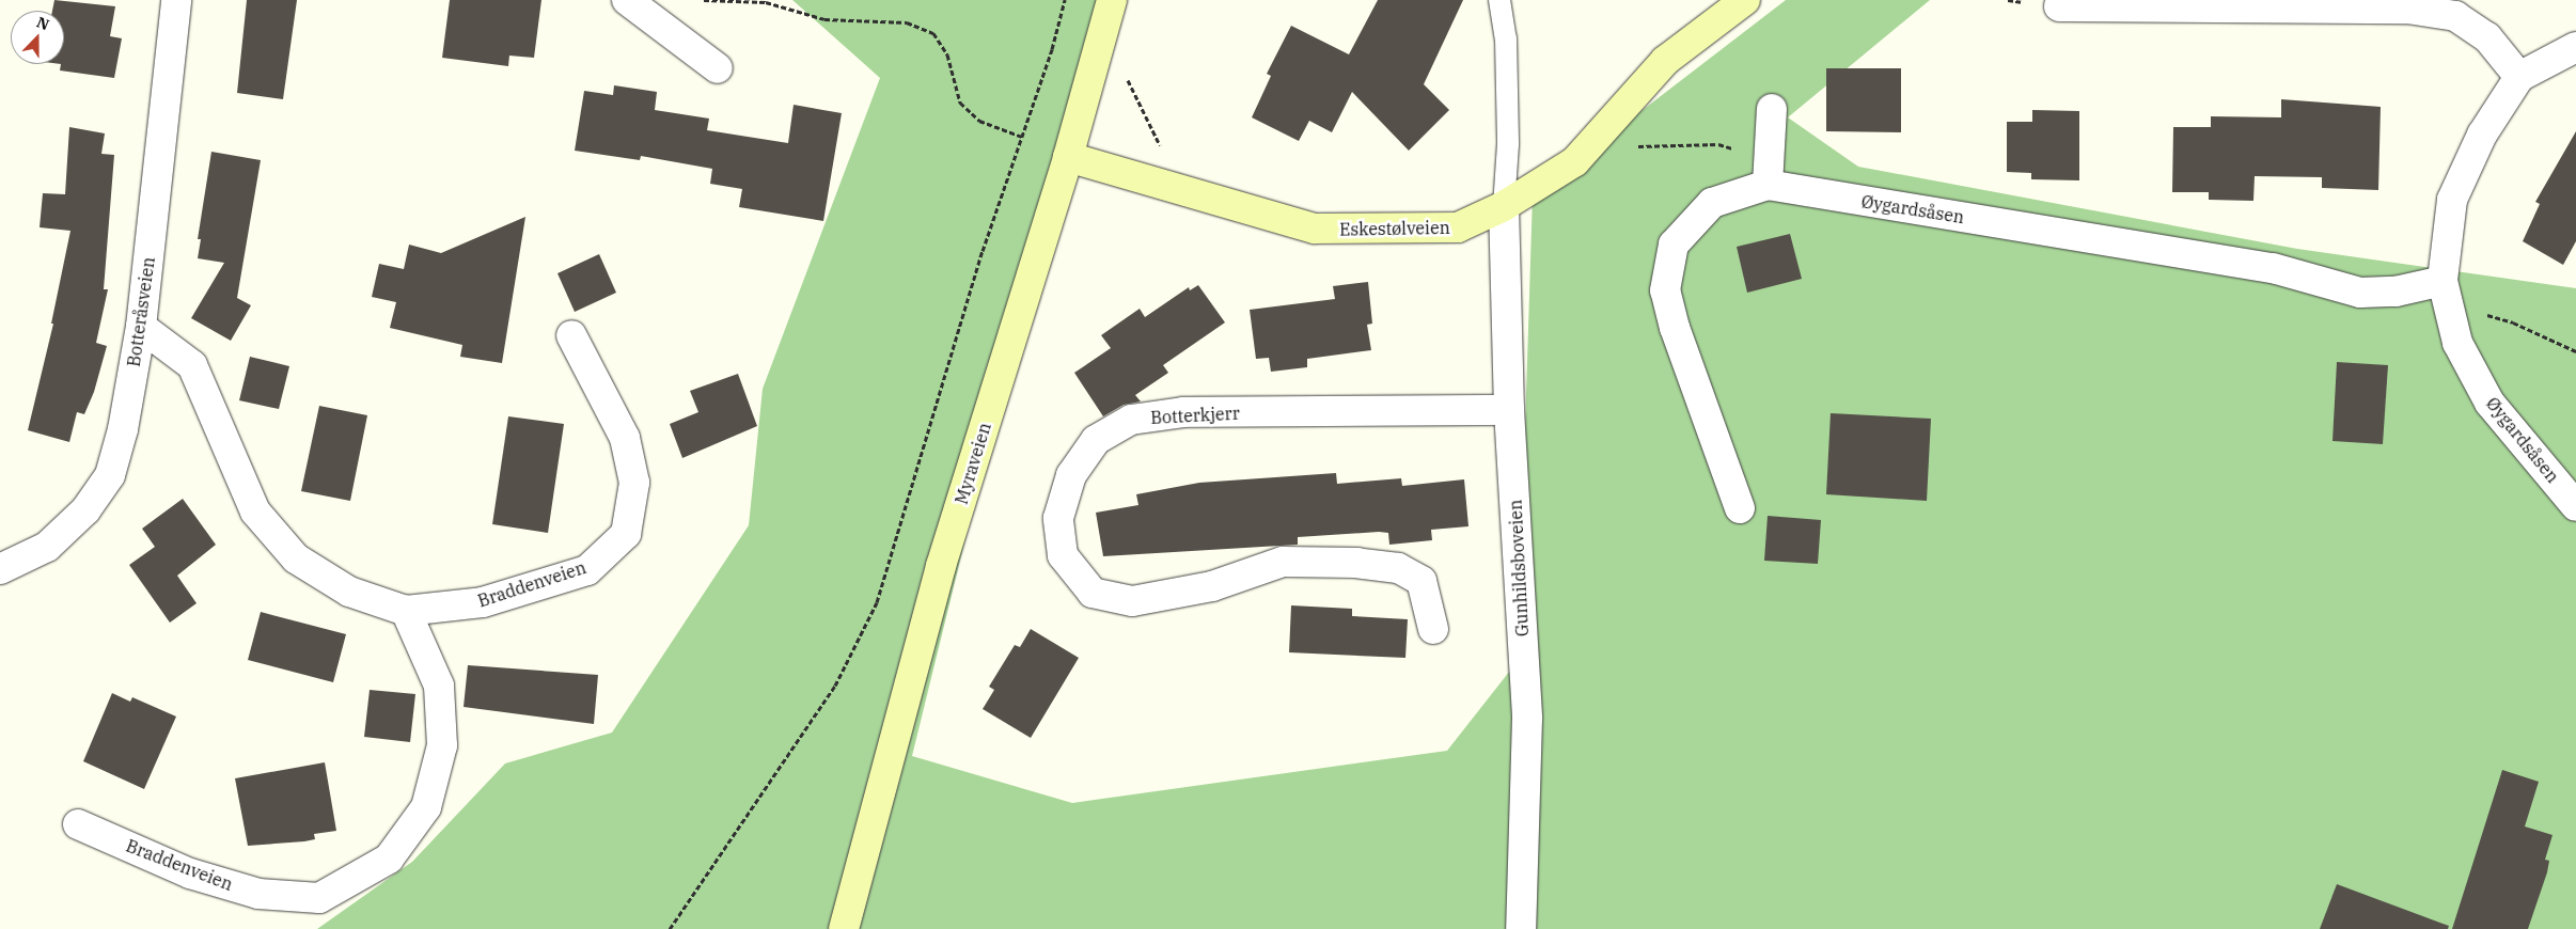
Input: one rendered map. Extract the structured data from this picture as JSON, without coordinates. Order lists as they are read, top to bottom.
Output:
{
  "streets": {
    "main road": ["Eskestølveien", "Myraveien"],
    "street": [
      "Øygardsåsen",
      "Botteråsveien",
      "Botterkjerr",
      "Gunhildsboveien",
      "Braddenveien"
    ]
  },
  "crossings": [
    ["Eskestølveien", "Myraveien"],
    ["Eskestølveien", "Gunhildsboveien"],
    ["Botteråsveien", "Braddenveien"],
    ["Botterkjerr", "Gunhildsboveien"]
  ],
  "north": "top"
}
